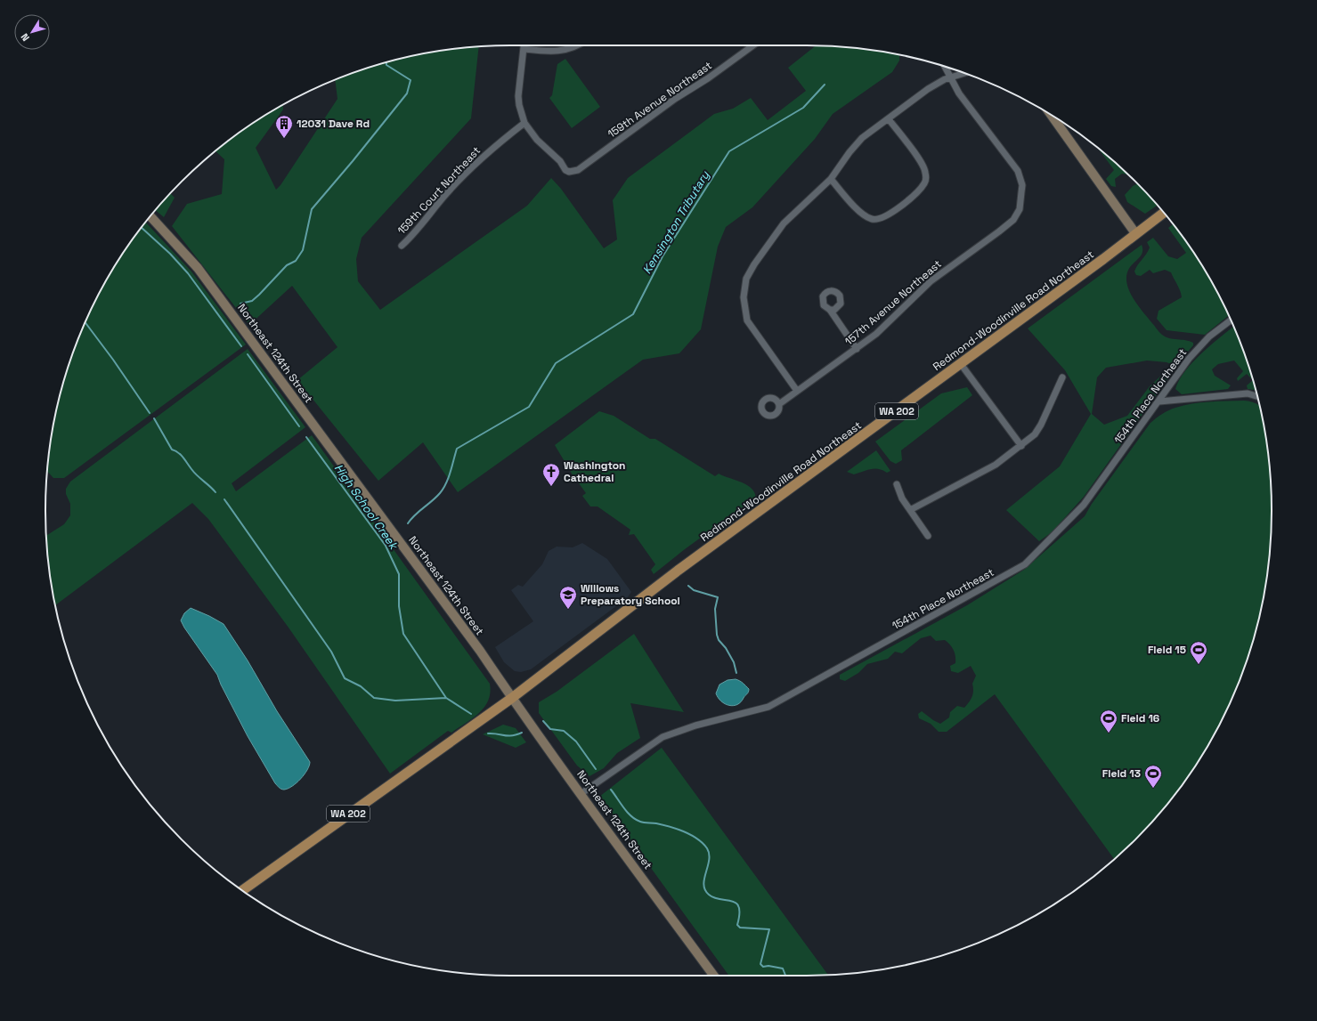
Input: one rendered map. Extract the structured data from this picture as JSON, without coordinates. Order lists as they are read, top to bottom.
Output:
{
  "streets": {
    "main road": ["Redmond-Woodinville Road Northeast", "WA 202"],
    "street": [
      "159th Avenue Northeast",
      "159th Court Northeast",
      "157th Avenue Northeast",
      "Northeast 124th Street",
      "154th Place Northeast"
    ]
  },
  "crossings": [
    ["159th Avenue Northeast", "159th Court Northeast"],
    ["Redmond-Woodinville Road Northeast", "Northeast 124th Street"],
    ["Redmond-Woodinville Road Northeast", "WA 202"],
    ["Northeast 124th Street", "154th Place Northeast"],
    ["Northeast 124th Street", "WA 202"]
  ],
  "water": ["Kensington Tributary", "High School Creek"],
  "places": {
    "building": ["12031 Dave Rd"],
    "church": ["Washington Cathedral"],
    "school or university": ["Willows Preparatory School"],
    "sports": ["Field 15", "Field 16", "Field 13"]
  },
  "north": "bottom left"
}
